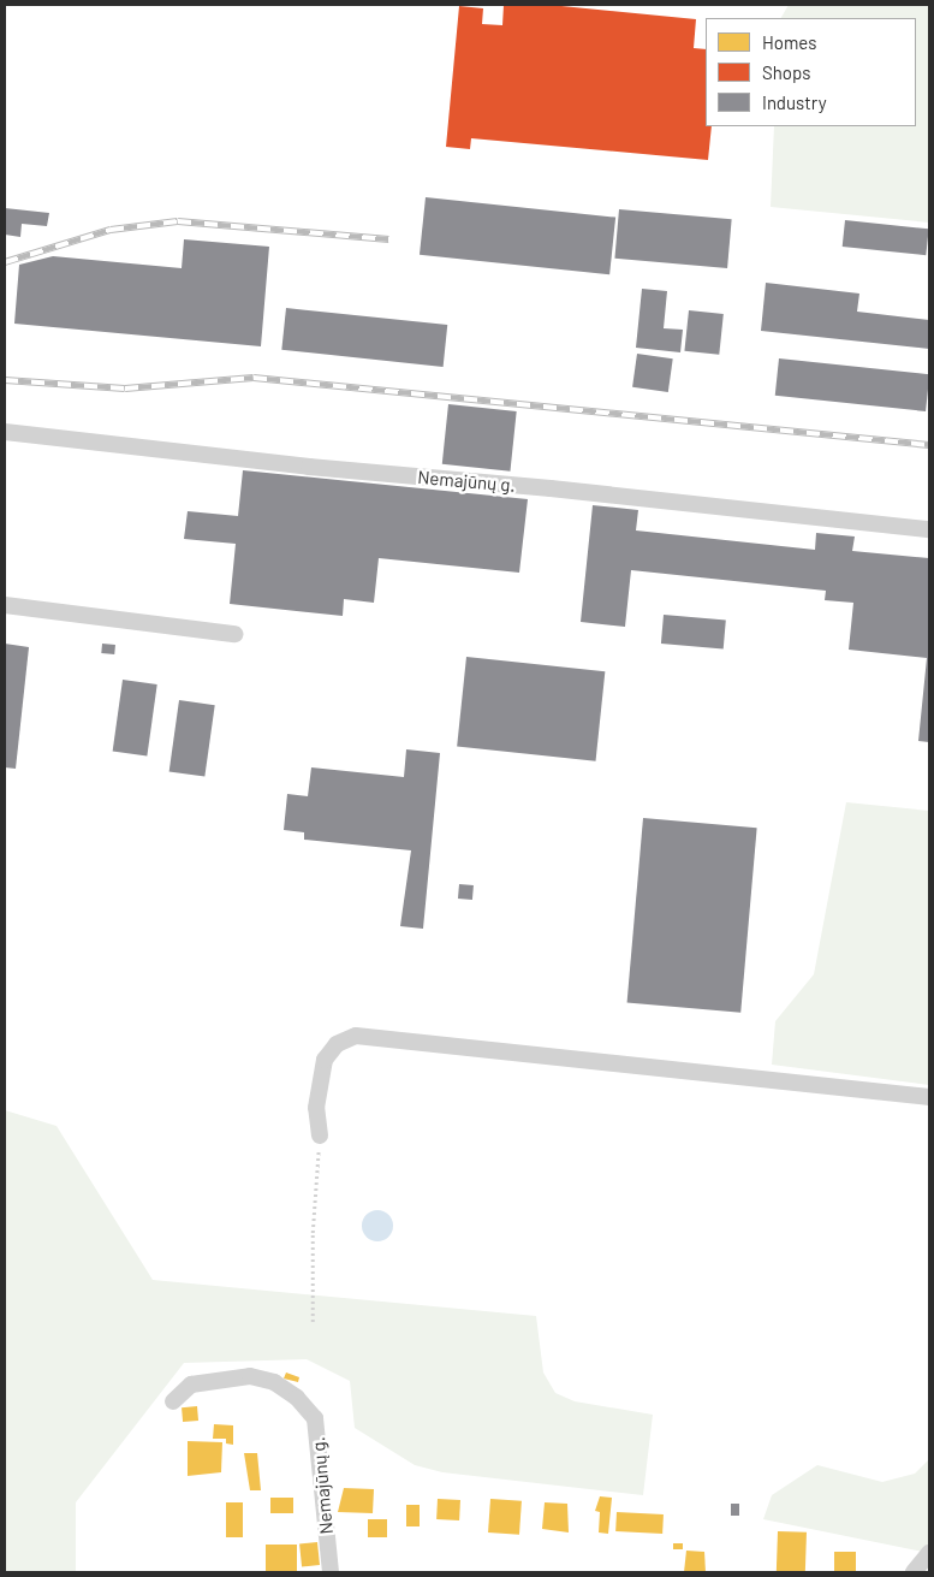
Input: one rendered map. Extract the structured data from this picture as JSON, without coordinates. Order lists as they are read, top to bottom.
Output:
{
  "streets": {
    "street": ["Nemajūnų g."]
  },
  "legend": ["Homes", "Shops", "Industry"]
}
